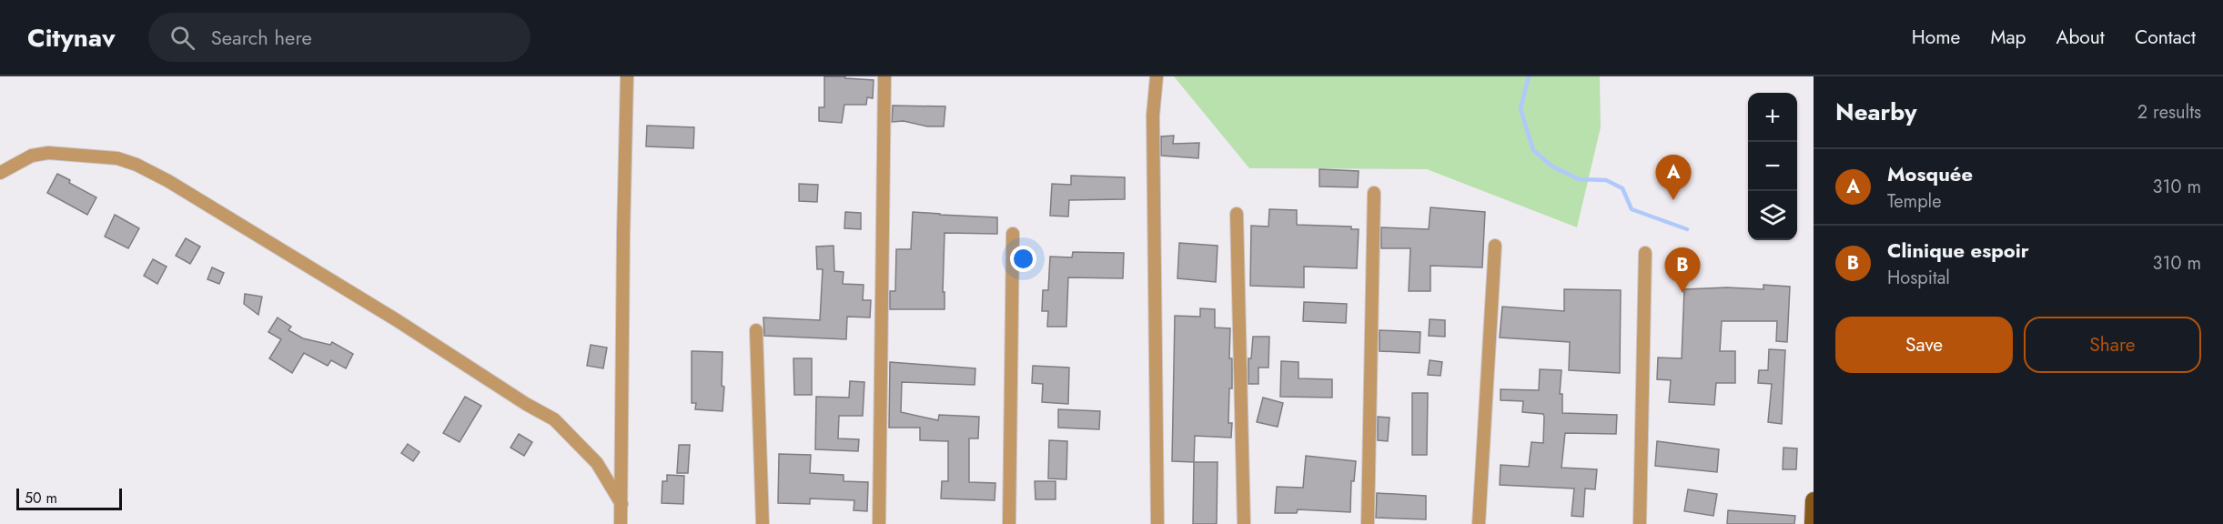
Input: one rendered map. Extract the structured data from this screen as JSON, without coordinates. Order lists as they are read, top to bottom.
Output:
{
  "scale_bar": "50 m",
  "page": {
    "header": "Citynav",
    "search": "Search here",
    "nav": [
      "Home",
      "Map",
      "About",
      "Contact"
    ],
    "heading": ["Nearby", "2 results"],
    "map_buttons": ["+", "−"],
    "list": [
      {
        "mark": "A",
        "name": "Mosquée",
        "note": "Temple",
        "value": "310 m"
      },
      {
        "mark": "B",
        "name": "Clinique espoir",
        "note": "Hospital",
        "value": "310 m"
      }
    ],
    "pins": ["A", "B"],
    "buttons": ["Save", "Share"],
    "scale": "50 m"
  }
}
